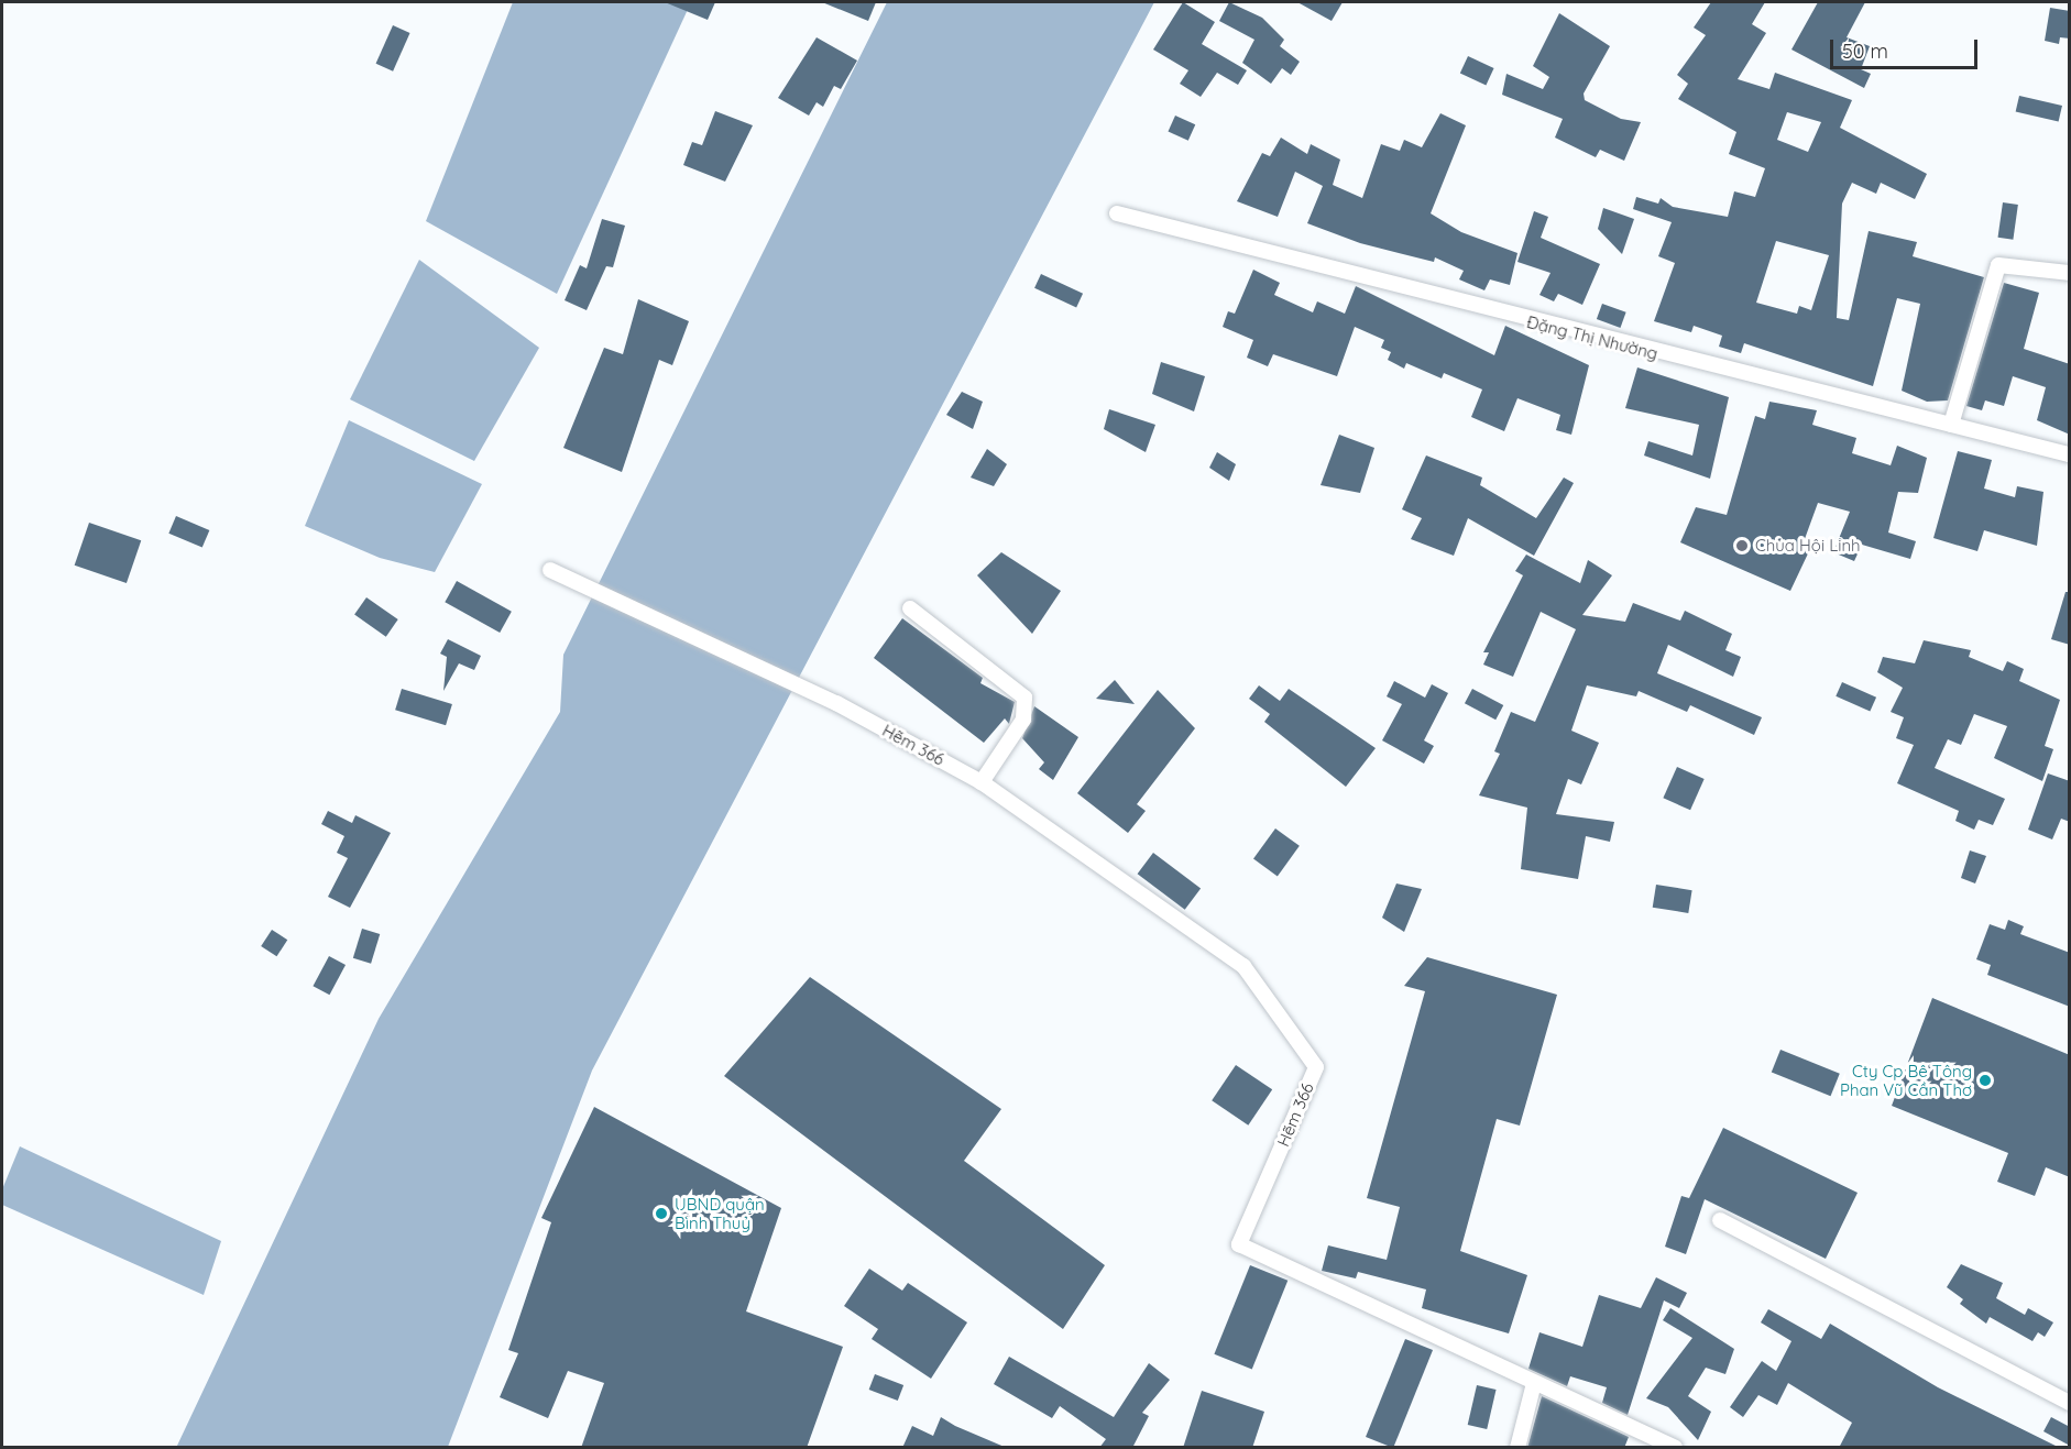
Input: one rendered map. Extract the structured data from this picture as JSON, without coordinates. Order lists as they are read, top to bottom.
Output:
{
  "streets": {
    "street": ["Đặng Thị Nhường", "Hẽm 366"]
  },
  "places": ["Chùa Hội Linh", "Cty Cp Bê Tông Phan Vũ Cần Thơ", "UBND quận Bình Thuỷ"],
  "scale_bar": "50 m"
}
